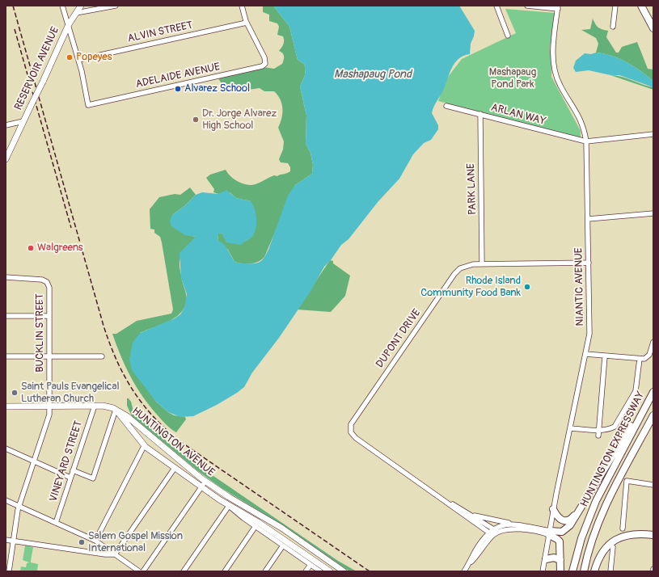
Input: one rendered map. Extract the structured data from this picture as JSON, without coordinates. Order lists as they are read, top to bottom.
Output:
{
  "streets": {
    "highway": ["HUNTINGTON EXPRESSWAY"],
    "main road": ["RESERVOIR AVENUE", "HUNTINGTON AVENUE"],
    "street": [
      "ALVIN STREET",
      "ADELAIDE AVENUE",
      "ARLAN WAY",
      "PARK LANE",
      "NIANTIC AVENUE",
      "BUCKLIN STREET",
      "DUPONT DRIVE",
      "VINEYARD STREET"
    ]
  },
  "crossings": [
    ["ALVIN STREET", "ADELAIDE AVENUE"],
    ["ARLAN WAY", "PARK LANE"],
    ["ARLAN WAY", "NIANTIC AVENUE"],
    ["PARK LANE", "DUPONT DRIVE"],
    ["NIANTIC AVENUE", "DUPONT DRIVE"]
  ],
  "water": ["Mashapaug Pond"],
  "parks": ["Mashapaug Pond Park"],
  "places": [
    "Popeyes",
    "Alvarez School",
    "Dr. Jorge Alvarez High School",
    "Walgreens",
    "Rhode Island Community Food Bank",
    "Saint Pauls Evangelical Lutheran Church",
    "Salem Gospel Mission International"
  ]
}
